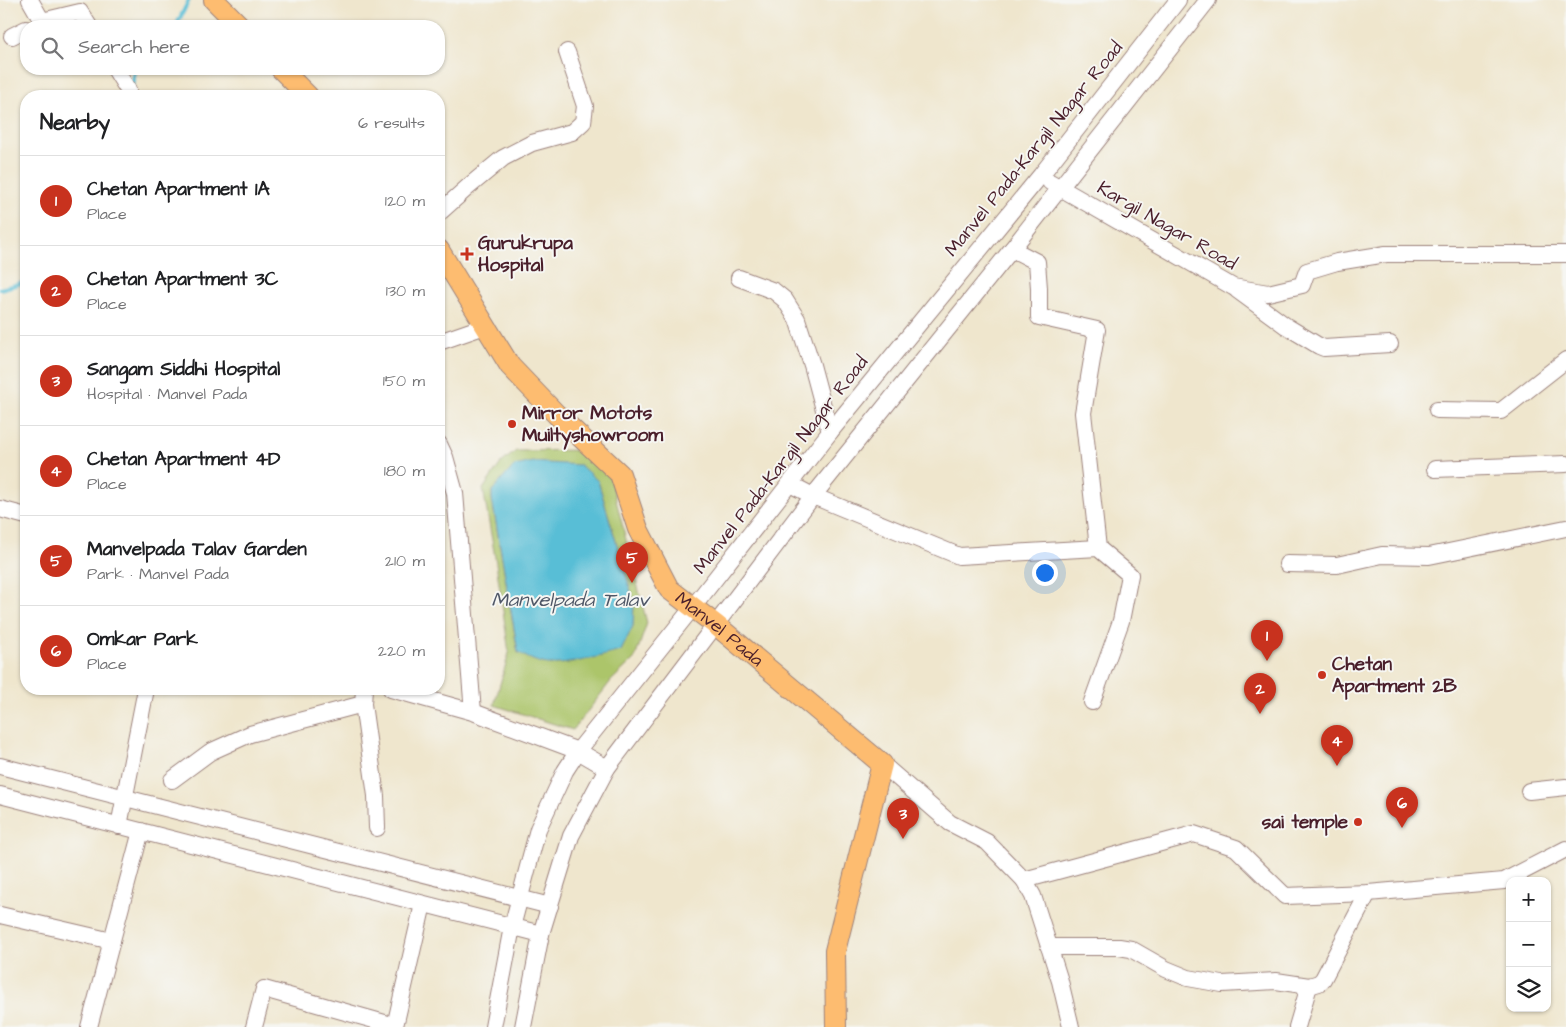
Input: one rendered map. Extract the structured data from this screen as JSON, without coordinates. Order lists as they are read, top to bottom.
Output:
{
  "streets": {
    "main road": ["Manvel Pada"],
    "street": ["Manvel Pada-Kargil Nagar Road", "Kargil Nagar Road"]
  },
  "crossings": [
    ["Manvel Pada-Kargil Nagar Road", "Kargil Nagar Road"],
    ["Manvel Pada-Kargil Nagar Road", "Manvel Pada"]
  ],
  "water": ["Manvelpada Talav"],
  "places": {
    "health": ["Gurukrupa Hospital"],
    "other": ["Mirror Motots Muiltyshowroom", "Chetan Apartment 2B", "sai temple"]
  },
  "page": {
    "search": "Search here",
    "heading": ["Nearby", "6 results"],
    "list": [
      {
        "mark": "1",
        "name": "Chetan Apartment 1A",
        "note": "Place",
        "value": "120 m"
      },
      {
        "mark": "2",
        "name": "Chetan Apartment 3C",
        "note": "Place",
        "value": "130 m"
      },
      {
        "mark": "3",
        "name": "Sangam Siddhi Hospital",
        "note": "Hospital · Manvel Pada",
        "value": "150 m"
      },
      {
        "mark": "4",
        "name": "Chetan Apartment 4D",
        "note": "Place",
        "value": "180 m"
      },
      {
        "mark": "5",
        "name": "Manvelpada Talav Garden",
        "note": "Park · Manvel Pada",
        "value": "210 m"
      },
      {
        "mark": "6",
        "name": "Omkar Park",
        "note": "Place",
        "value": "220 m"
      }
    ],
    "pins": [
      "5",
      "1",
      "2",
      "4",
      "6",
      "3"
    ],
    "map_buttons": ["+", "−"]
  }
}
